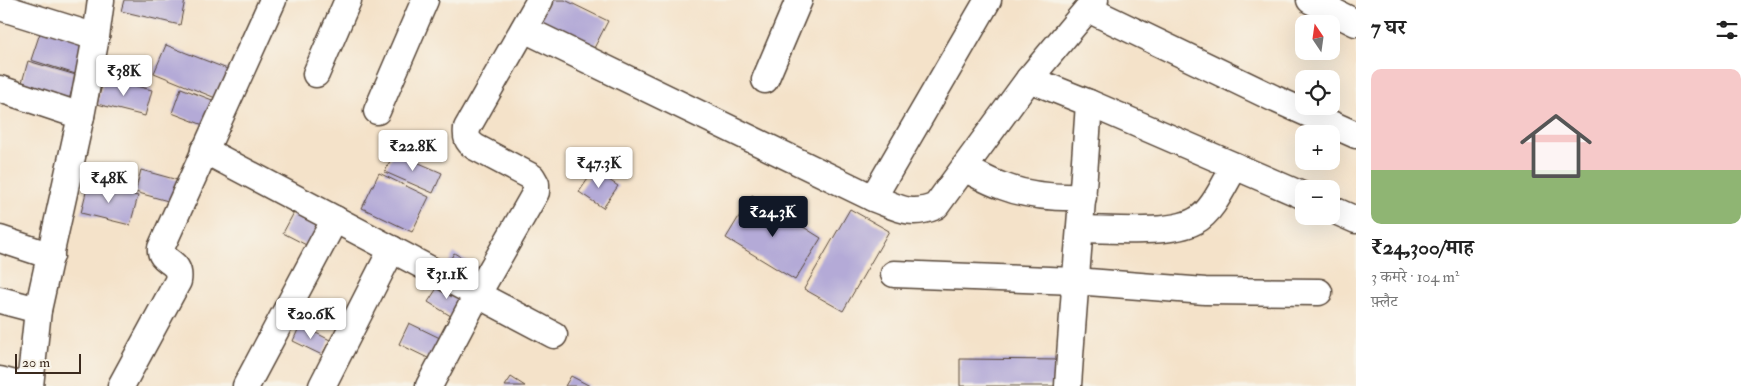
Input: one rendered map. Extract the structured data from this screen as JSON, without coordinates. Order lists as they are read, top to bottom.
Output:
{
  "scale_bar": "20 m",
  "north": "top",
  "page": {
    "heading": "7 घर",
    "map_buttons": ["+", "−"],
    "price": [
      "₹38K",
      "₹22.8K",
      "₹47.3K",
      "₹48K",
      "₹24.3K",
      "₹31.1K",
      "₹20.6K"
    ],
    "list": [
      {
        "name": "₹24,300/माह",
        "note": "3 कमरे · 104 m² · फ़्लैट"
      }
    ],
    "scale": "20 m"
  }
}
